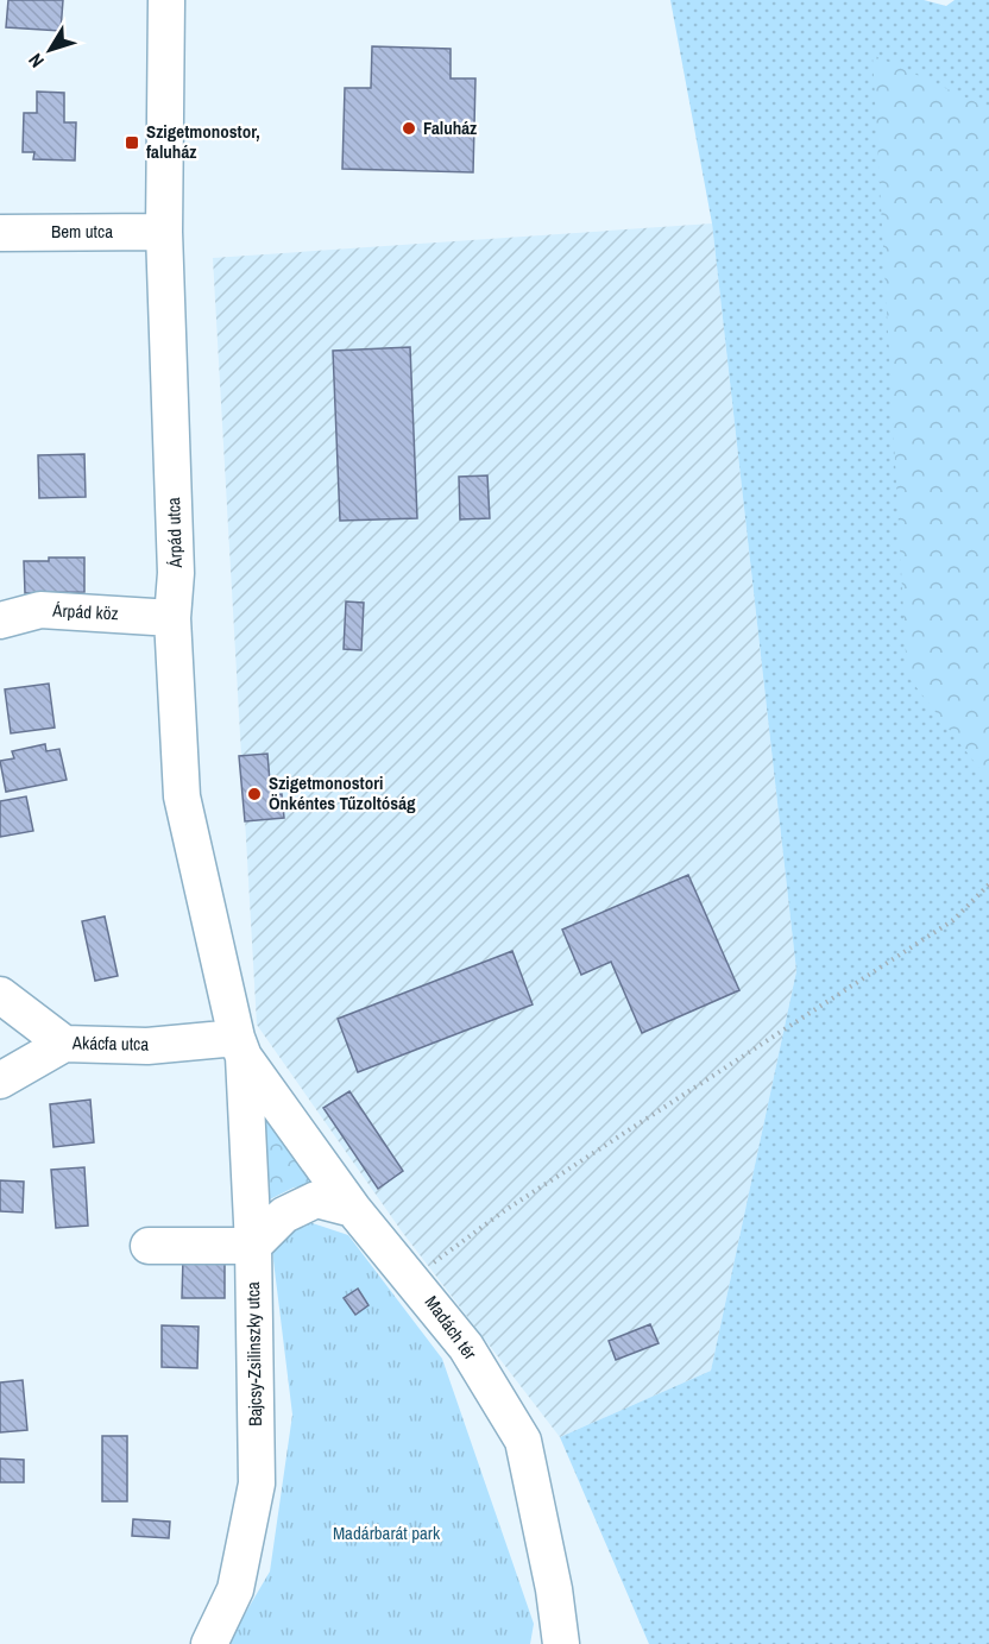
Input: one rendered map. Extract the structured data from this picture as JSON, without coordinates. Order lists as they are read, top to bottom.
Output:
{
  "streets": {
    "street": [
      "Bem utca",
      "Árpád utca",
      "Árpád köz",
      "Akácfa utca",
      "Madách tér",
      "Bajcsy-Zsilinszky utca"
    ]
  },
  "crossings": [
    ["Bem utca", "Árpád utca"],
    ["Árpád utca", "Árpád köz"],
    ["Árpád utca", "Akácfa utca"],
    ["Árpád utca", "Madách tér"],
    ["Árpád utca", "Bajcsy-Zsilinszky utca"],
    ["Akácfa utca", "Madách tér"],
    ["Akácfa utca", "Bajcsy-Zsilinszky utca"],
    ["Madách tér", "Bajcsy-Zsilinszky utca"]
  ],
  "parks": ["Madárbarát park"],
  "places": {
    "other": ["Faluház", "Szigetmonostori Önkéntes Tűzoltóság"],
    "transit": ["Szigetmonostor, faluház"]
  },
  "north": "bottom left"
}
